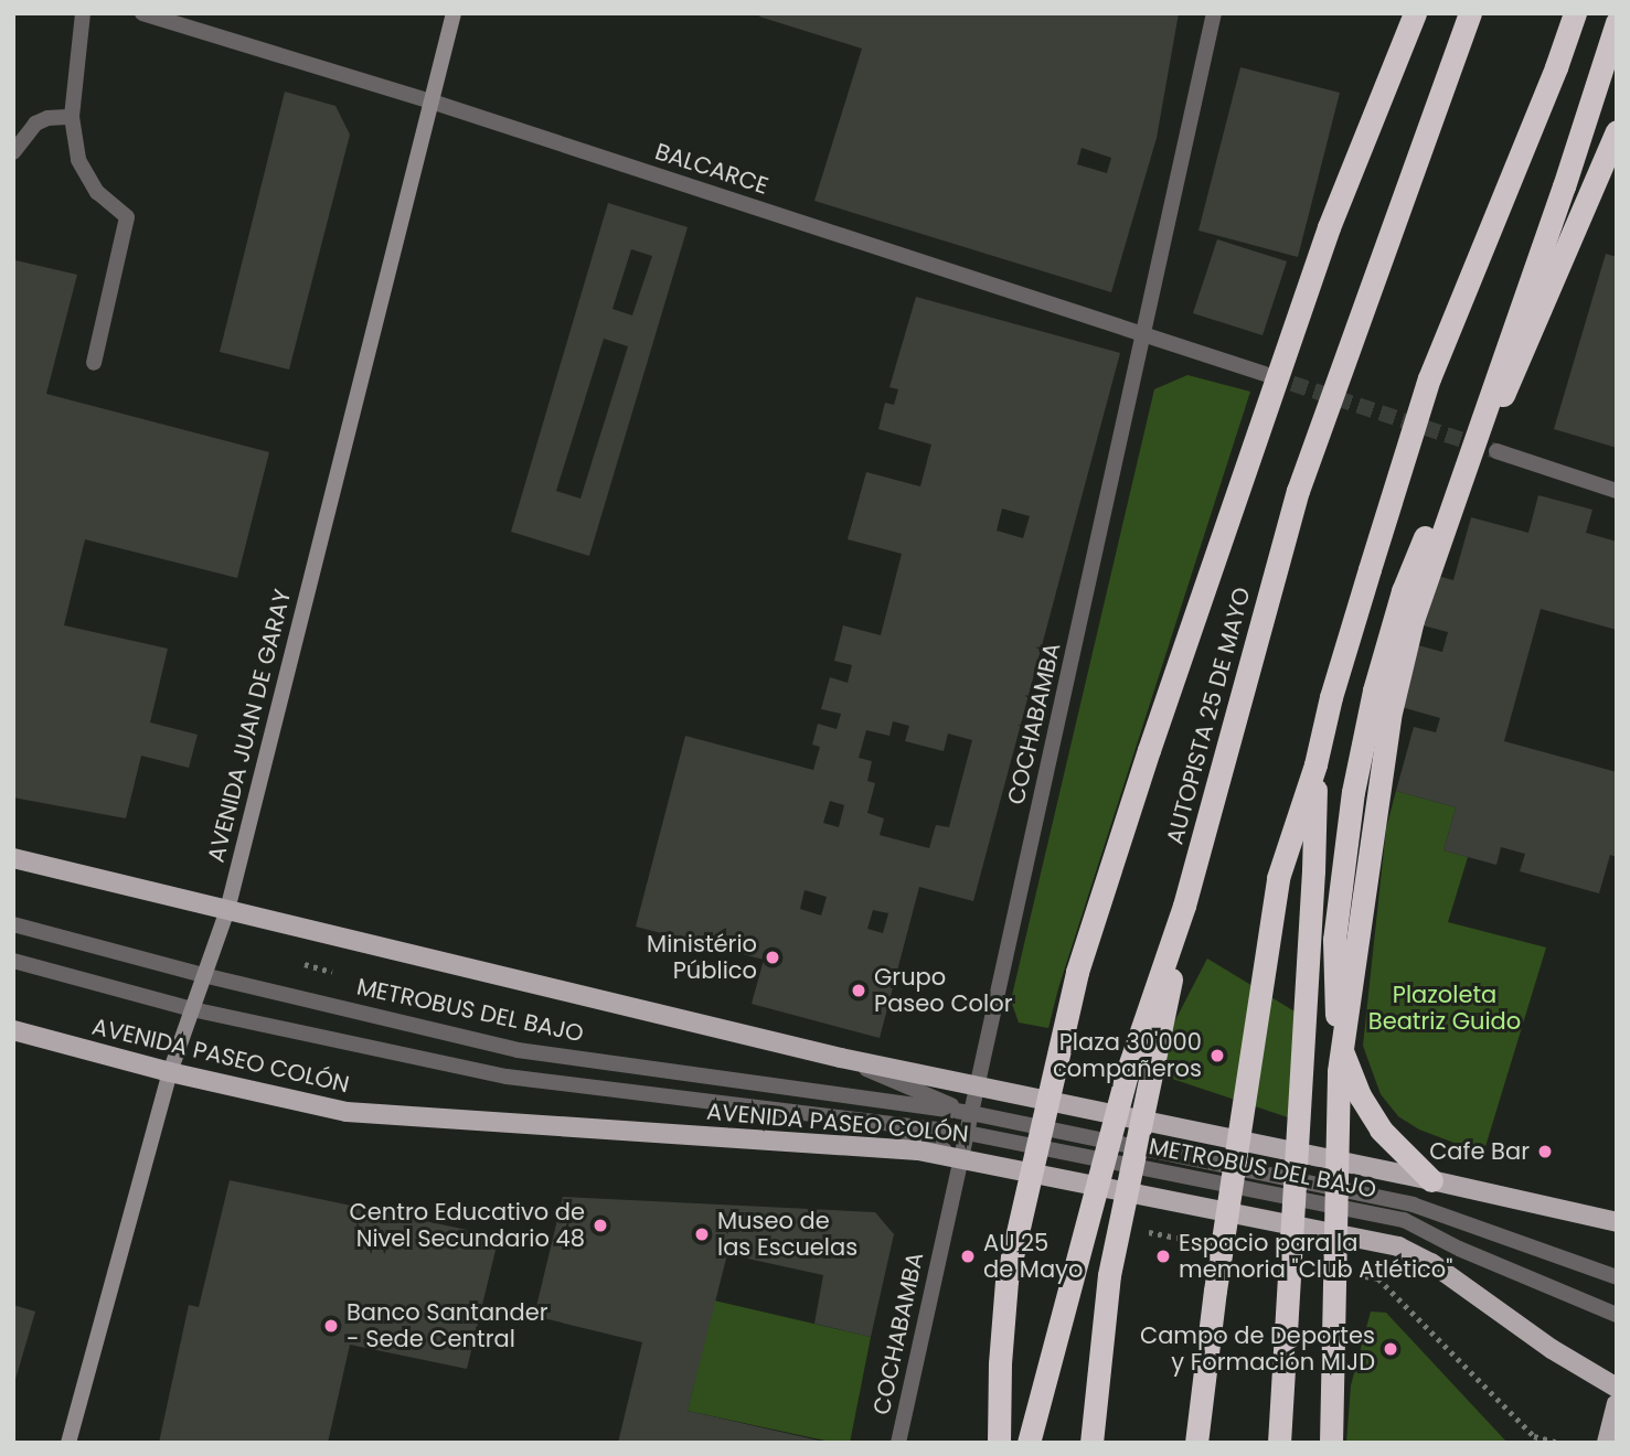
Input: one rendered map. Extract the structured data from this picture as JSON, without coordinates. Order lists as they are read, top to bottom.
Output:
{
  "streets": {
    "highway": ["AUTOPISTA 25 DE MAYO"],
    "main road": ["AVENIDA JUAN DE GARAY", "AVENIDA PASEO COLÓN"],
    "street": ["BALCARCE", "COCHABAMBA", "METROBUS DEL BAJO"]
  },
  "crossings": [
    ["BALCARCE", "COCHABAMBA"],
    ["BALCARCE", "AVENIDA JUAN DE GARAY"],
    ["COCHABAMBA", "METROBUS DEL BAJO"],
    ["COCHABAMBA", "AVENIDA PASEO COLÓN"],
    ["AVENIDA JUAN DE GARAY", "METROBUS DEL BAJO"],
    ["AVENIDA JUAN DE GARAY", "AVENIDA PASEO COLÓN"],
    ["METROBUS DEL BAJO", "AVENIDA PASEO COLÓN"]
  ],
  "parks": ["Plazoleta Beatriz Guido"],
  "places": [
    "Ministério Público",
    "Grupo Paseo Color",
    "Plaza 30'000 compañeros",
    "Cafe Bar",
    "Centro Educativo de Nivel Secundario 48",
    "Museo de las Escuelas",
    "AU 25 de Mayo",
    "Espacio para la memoria \"Club Atlético\"",
    "Banco Santander - Sede Central",
    "Campo de Deportes y Formación MIJD"
  ]
}
